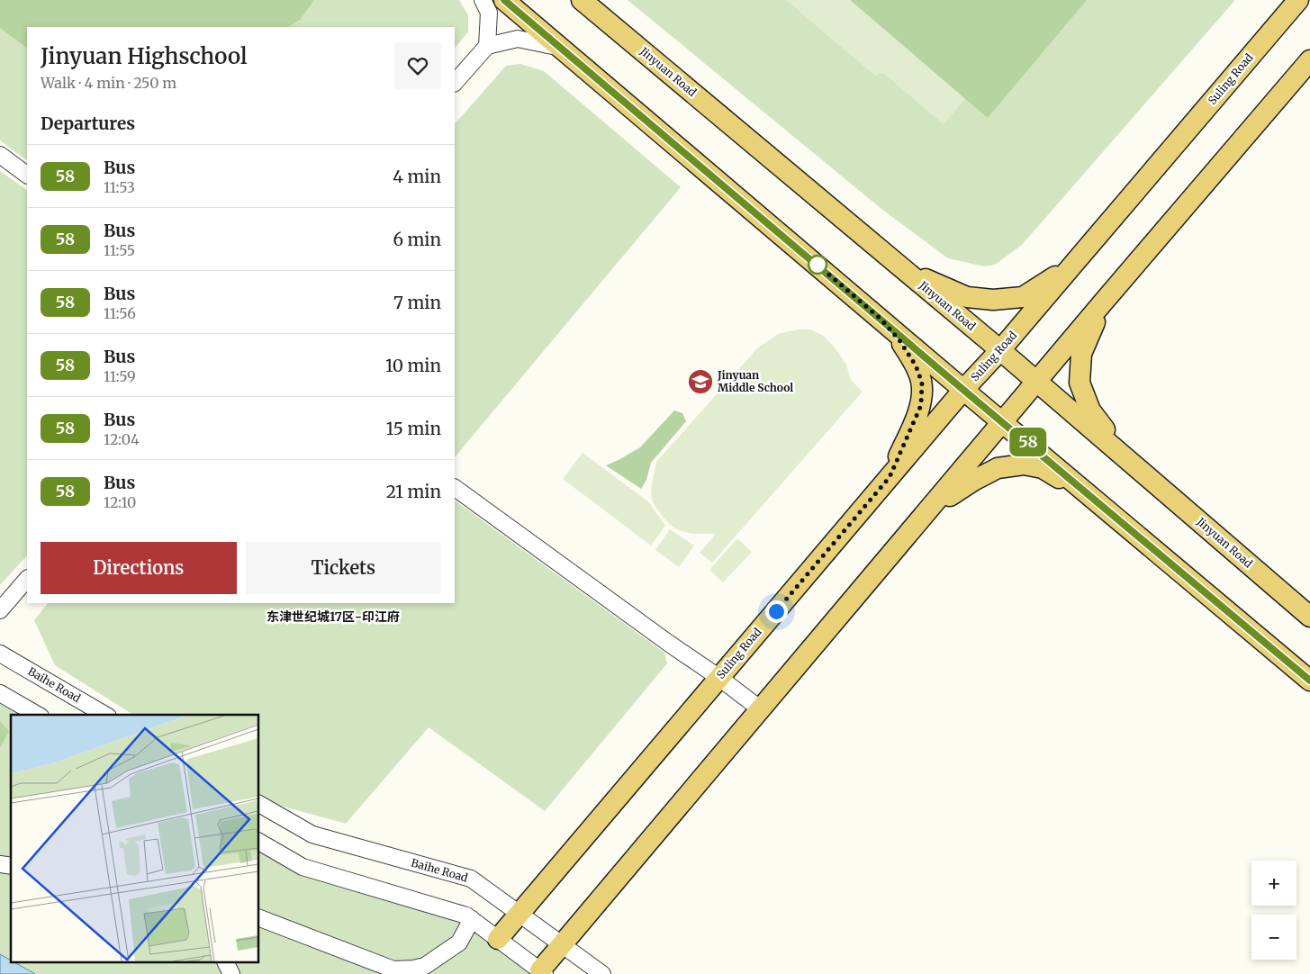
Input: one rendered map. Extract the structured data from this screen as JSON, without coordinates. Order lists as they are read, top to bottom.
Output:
{
  "streets": {
    "main road": ["Jinyuan Road", "Suling Road"],
    "street": ["Baihe Road"]
  },
  "crossings": [
    ["Jinyuan Road", "Suling Road"],
    ["Suling Road", "Baihe Road"]
  ],
  "districts": ["东津世纪城17区-印江府"],
  "places": {
    "school or university": ["Jinyuan Middle School"]
  },
  "lines": ["bus line 58"],
  "page": {
    "on_map": "58",
    "heading": [
      ["Jinyuan Highschool", "Walk · 4 min · 250 m"],
      "Departures"
    ],
    "list": [
      {
        "mark": "58",
        "name": "Bus",
        "note": "11:53",
        "value": "4 min"
      },
      {
        "mark": "58",
        "name": "Bus",
        "note": "11:55",
        "value": "6 min"
      },
      {
        "mark": "58",
        "name": "Bus",
        "note": "11:56",
        "value": "7 min"
      },
      {
        "mark": "58",
        "name": "Bus",
        "note": "11:59",
        "value": "10 min"
      },
      {
        "mark": "58",
        "name": "Bus",
        "note": "12:04",
        "value": "15 min"
      },
      {
        "mark": "58",
        "name": "Bus",
        "note": "12:10",
        "value": "21 min"
      }
    ],
    "buttons": ["Directions", "Tickets"],
    "map_buttons": ["+", "−"]
  }
}
